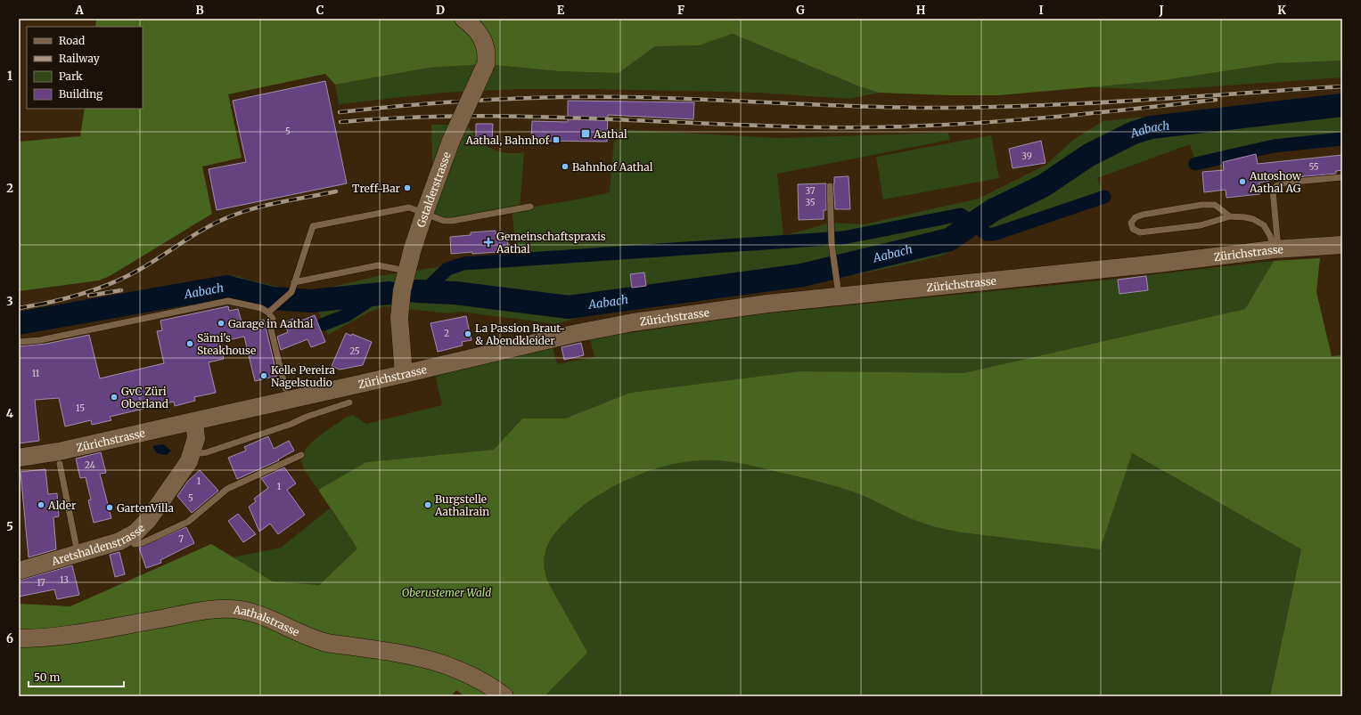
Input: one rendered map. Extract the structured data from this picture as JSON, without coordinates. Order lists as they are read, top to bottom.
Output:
{
  "streets": {
    "main road": [
      "Gstalderstrasse",
      "Zürichstrasse",
      "Aretshaldenstrasse",
      "Aathalstrasse"
    ]
  },
  "crossings": [
    ["Gstalderstrasse", "Zürichstrasse"],
    ["Zürichstrasse", "Aretshaldenstrasse"]
  ],
  "water": ["Aabach"],
  "parks": ["Oberustemer Wald"],
  "places": {
    "transit": ["Aathal", "Aathal, Bahnhof"],
    "other": [
      "Bahnhof Aathal",
      "Autoshow Aathal AG",
      "Treff-Bar",
      "Garage in Aathal",
      "La Passion Braut- & Abendkleider",
      "Sämi's Steakhouse",
      "Kelle Pereira Nagelstudio",
      "GvC Züri Oberland",
      "Alder",
      "Burgstelle Aathalrain",
      "GartenVilla"
    ],
    "health": ["Gemeinschaftspraxis Aathal"]
  },
  "house_numbers": [
    "5",
    "39",
    "55",
    "37",
    "35",
    "2",
    "25",
    "11",
    "15",
    "24",
    "1",
    "1",
    "5",
    "7",
    "13",
    "17"
  ],
  "legend": [
    "Road",
    "Railway",
    "Park",
    "Building"
  ],
  "scale_bar": "50 m",
  "grid": {
    "columns": [
      "A",
      "B",
      "C",
      "D",
      "E",
      "F",
      "G",
      "H",
      "I",
      "J",
      "K"
    ],
    "rows": [
      "1",
      "2",
      "3",
      "4",
      "5",
      "6"
    ]
  }
}
